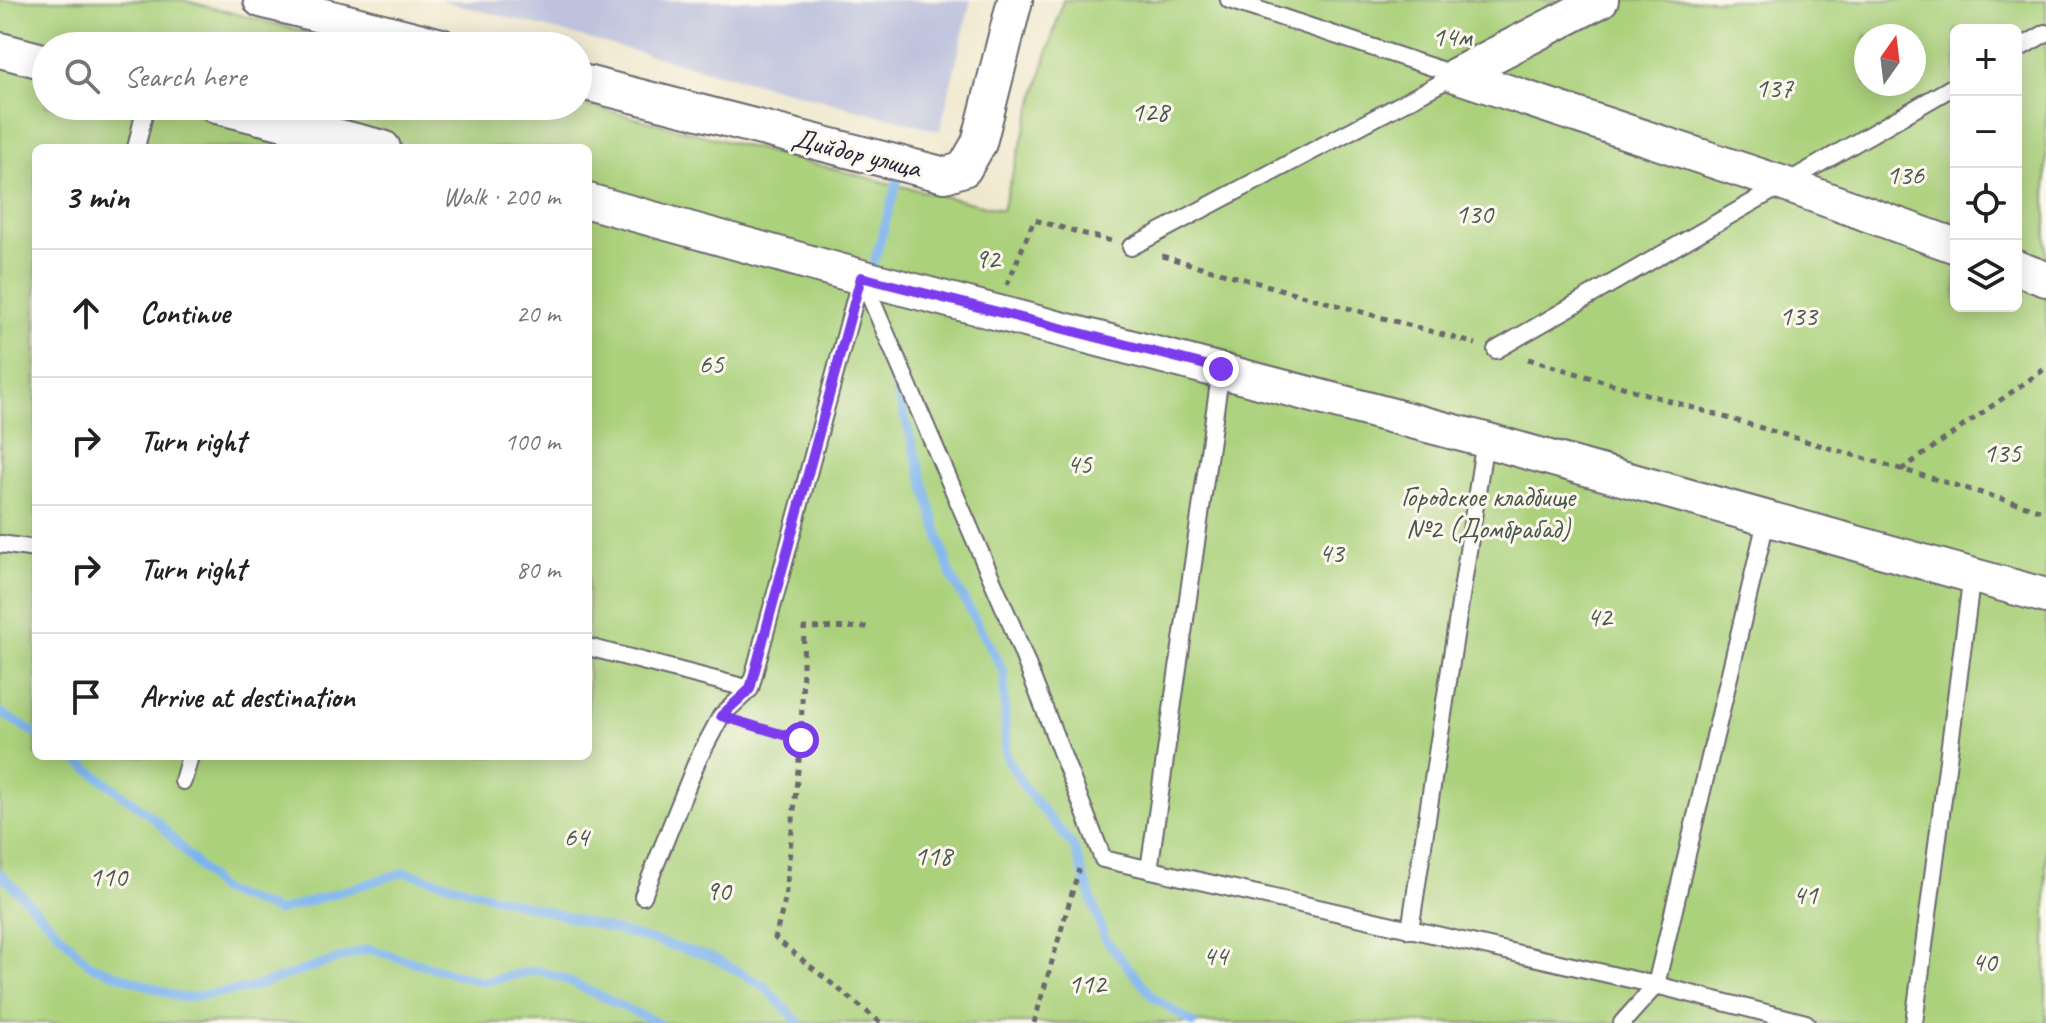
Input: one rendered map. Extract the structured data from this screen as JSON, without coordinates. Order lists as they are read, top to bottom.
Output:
{
  "streets": {
    "street": ["Дийдор улица"]
  },
  "parks": [
    "14м",
    "137",
    "128",
    "136",
    "130",
    "92",
    "133",
    "65",
    "135",
    "45",
    "Городское кладбище №2 (Домбрабад)",
    "43",
    "42",
    "64",
    "118",
    "110",
    "90",
    "41",
    "44",
    "40",
    "112"
  ],
  "north": "top",
  "page": {
    "map_buttons": ["+", "−"],
    "search": "Search here",
    "heading": ["3 min", "Walk · 200 m"],
    "list": [
      ["Continue", "20 m"],
      ["Turn right", "100 m"],
      ["Turn right", "80 m"],
      "Arrive at destination"
    ]
  }
}
